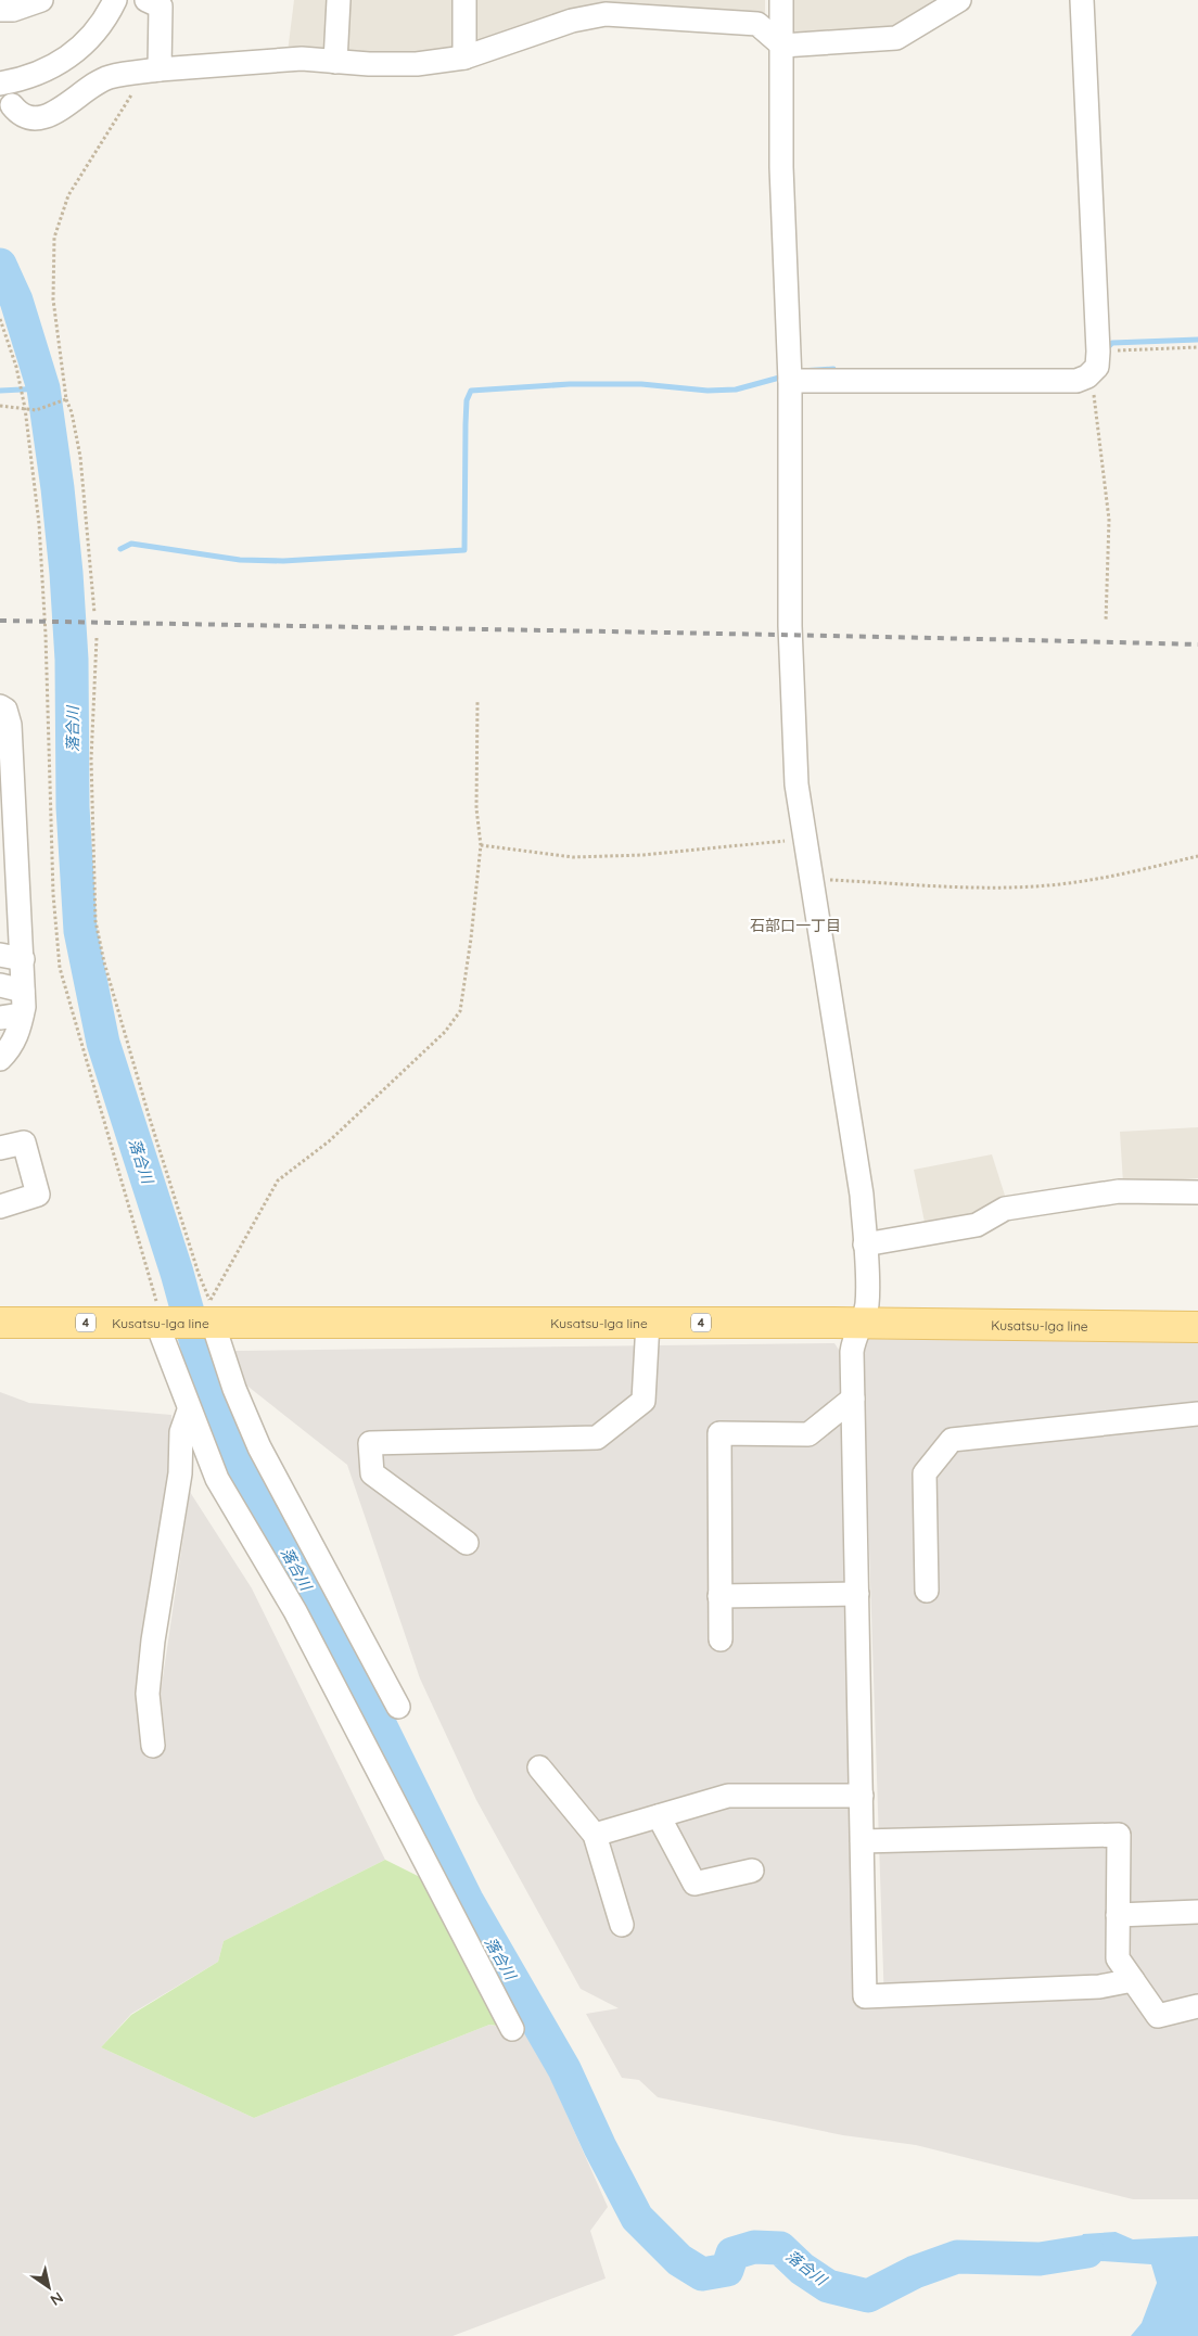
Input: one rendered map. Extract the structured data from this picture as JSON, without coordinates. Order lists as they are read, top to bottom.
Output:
{
  "streets": {
    "main road": ["4", "Kusatsu-Iga line"]
  },
  "districts": ["石部口一丁目"],
  "water": ["落合川"],
  "north": "bottom right"
}
